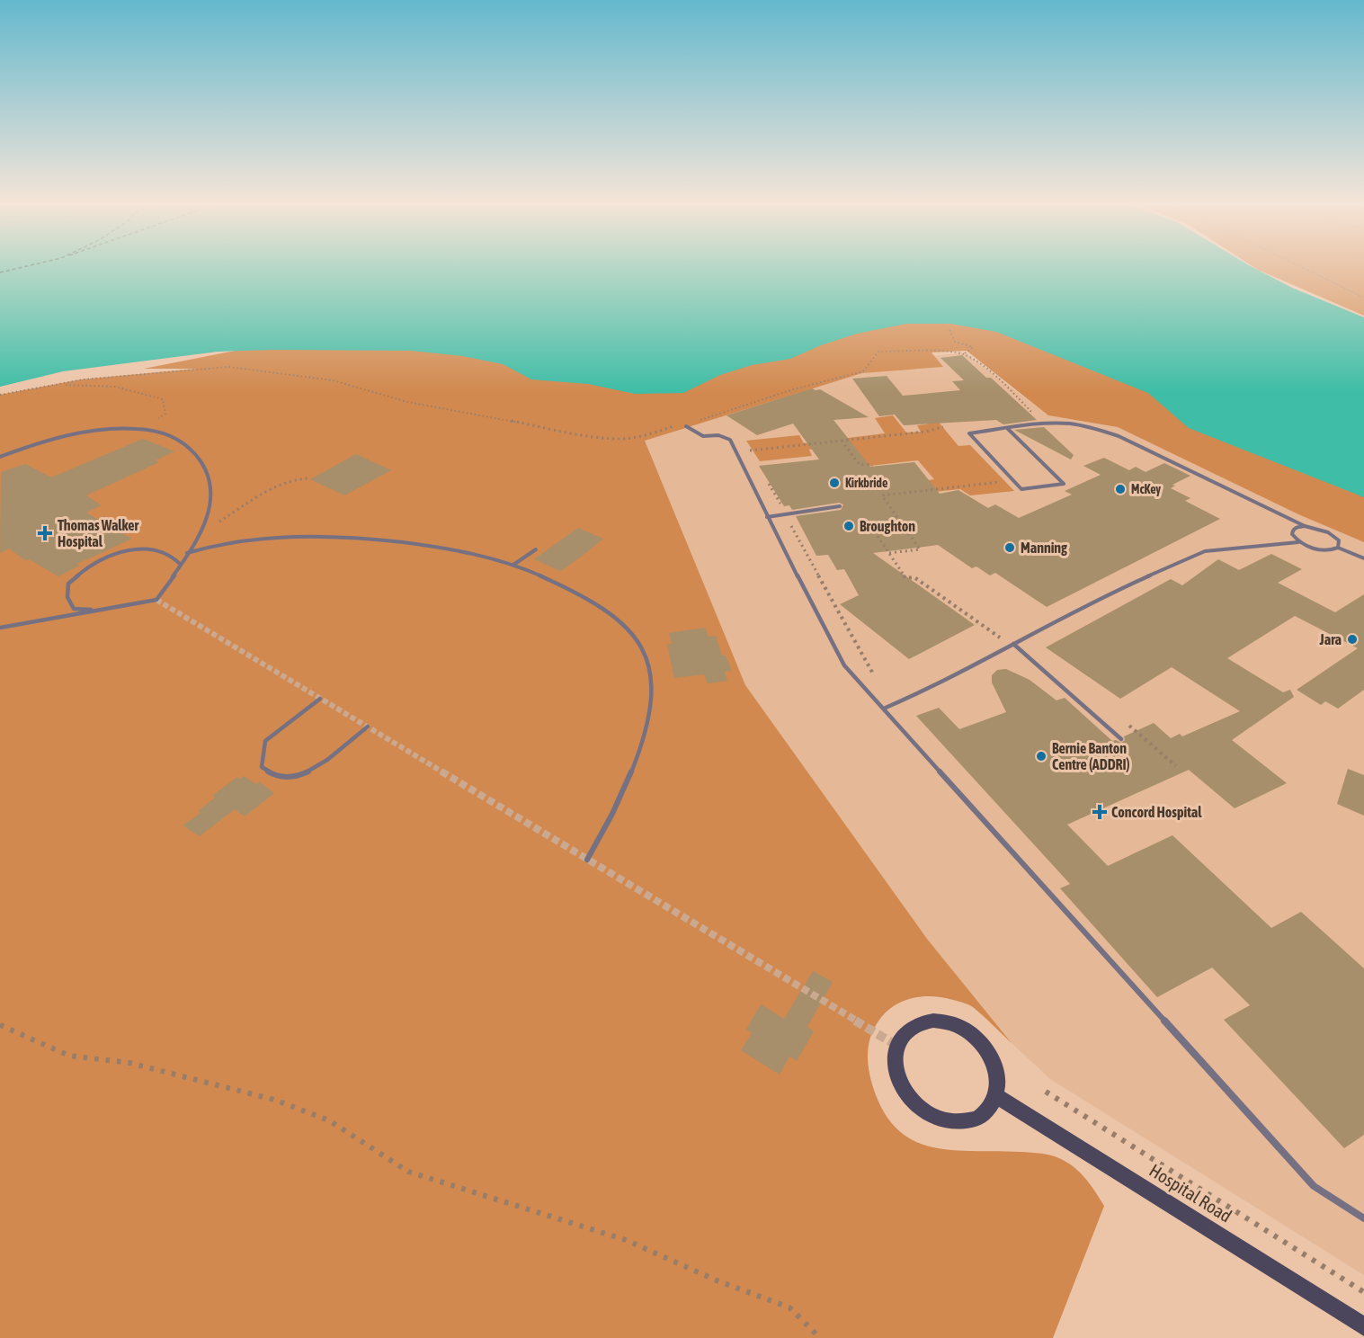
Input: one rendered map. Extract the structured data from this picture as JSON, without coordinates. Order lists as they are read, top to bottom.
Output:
{
  "streets": {
    "street": ["Hospital Road"]
  },
  "places": {
    "other": [
      "Kirkbride",
      "McKey",
      "Broughton",
      "Manning",
      "Jara",
      "Bernie Banton Centre (ADDRI)"
    ],
    "health": ["Thomas Walker Hospital", "Concord Hospital"]
  }
}
